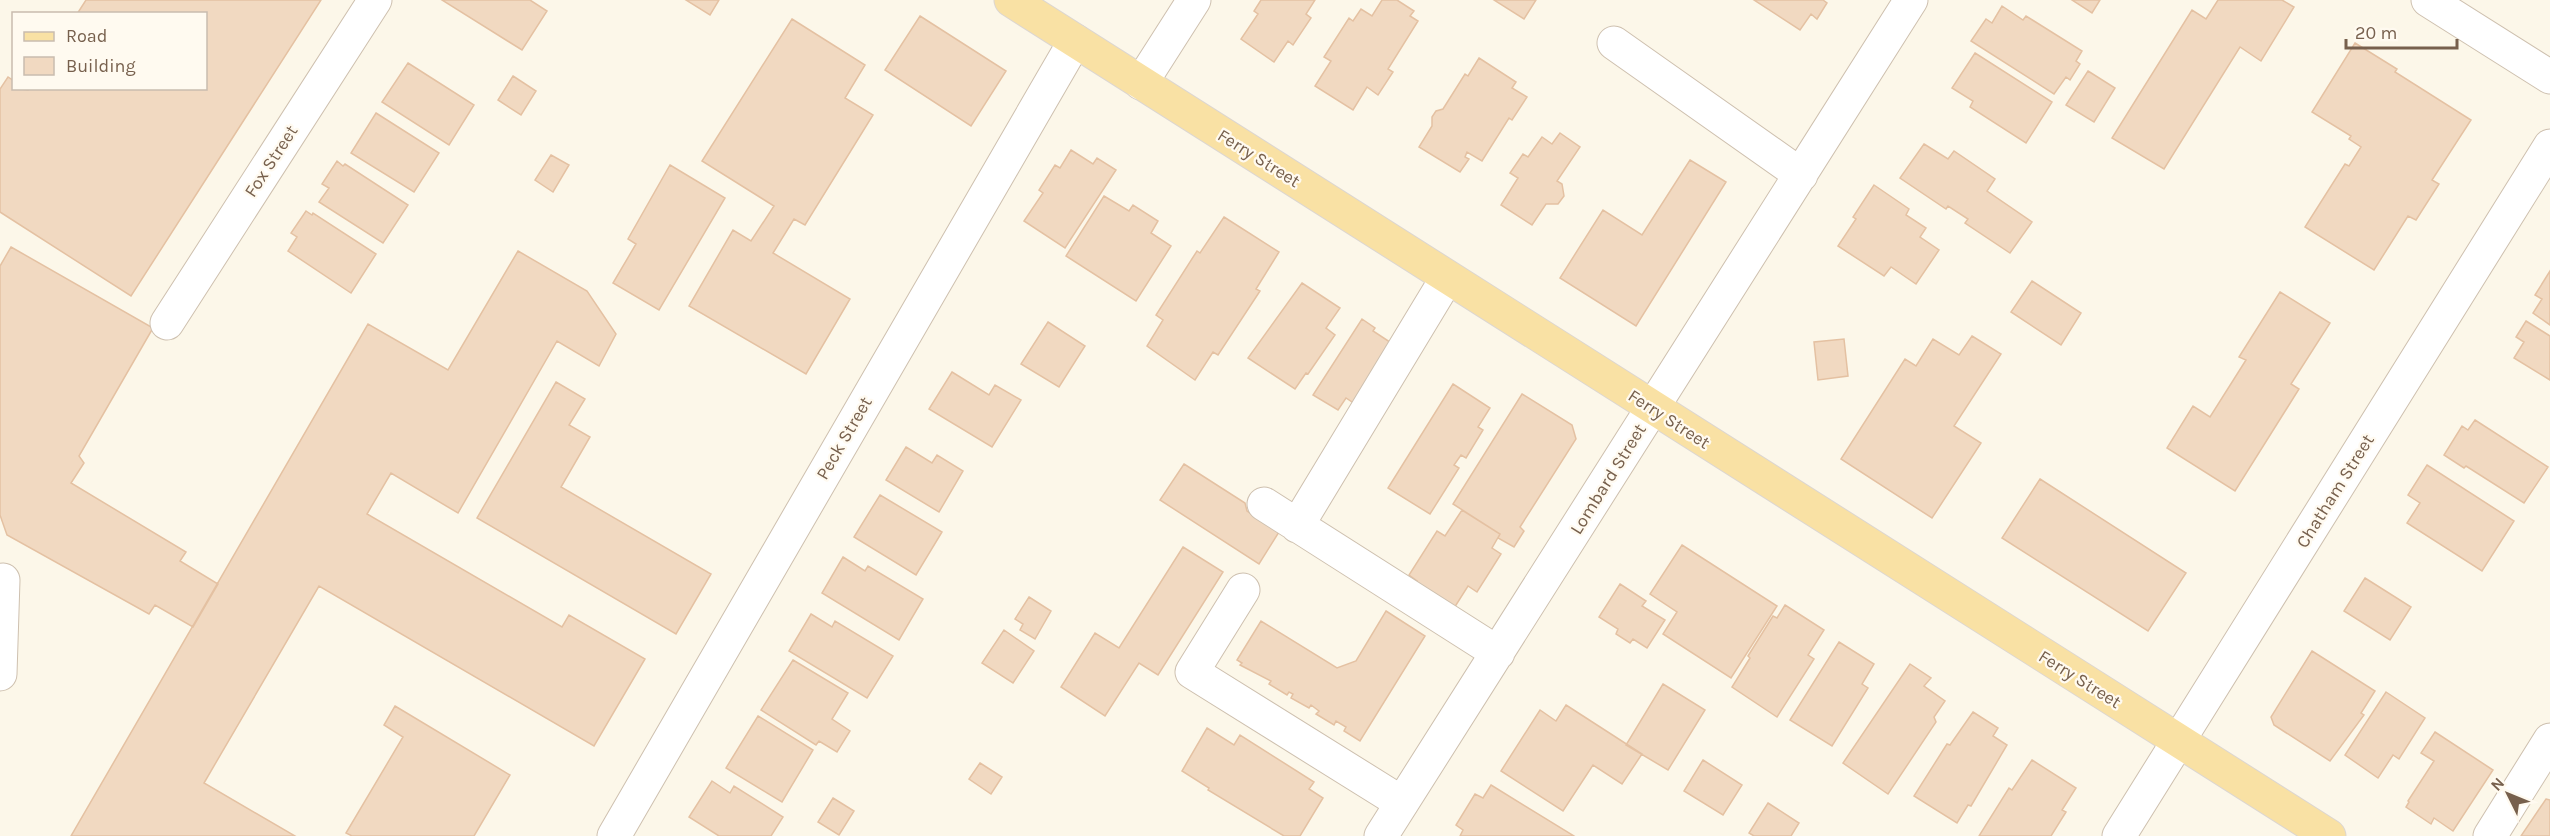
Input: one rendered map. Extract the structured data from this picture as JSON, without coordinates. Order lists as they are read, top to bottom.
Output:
{
  "streets": {
    "main road": ["Ferry Street"],
    "street": [
      "Fox Street",
      "Peck Street",
      "Lombard Street",
      "Chatham Street"
    ]
  },
  "crossings": [
    ["Ferry Street", "Peck Street"],
    ["Ferry Street", "Lombard Street"],
    ["Ferry Street", "Chatham Street"]
  ],
  "legend": ["Road", "Building"],
  "scale_bar": "20 m",
  "north": "top left"
}
